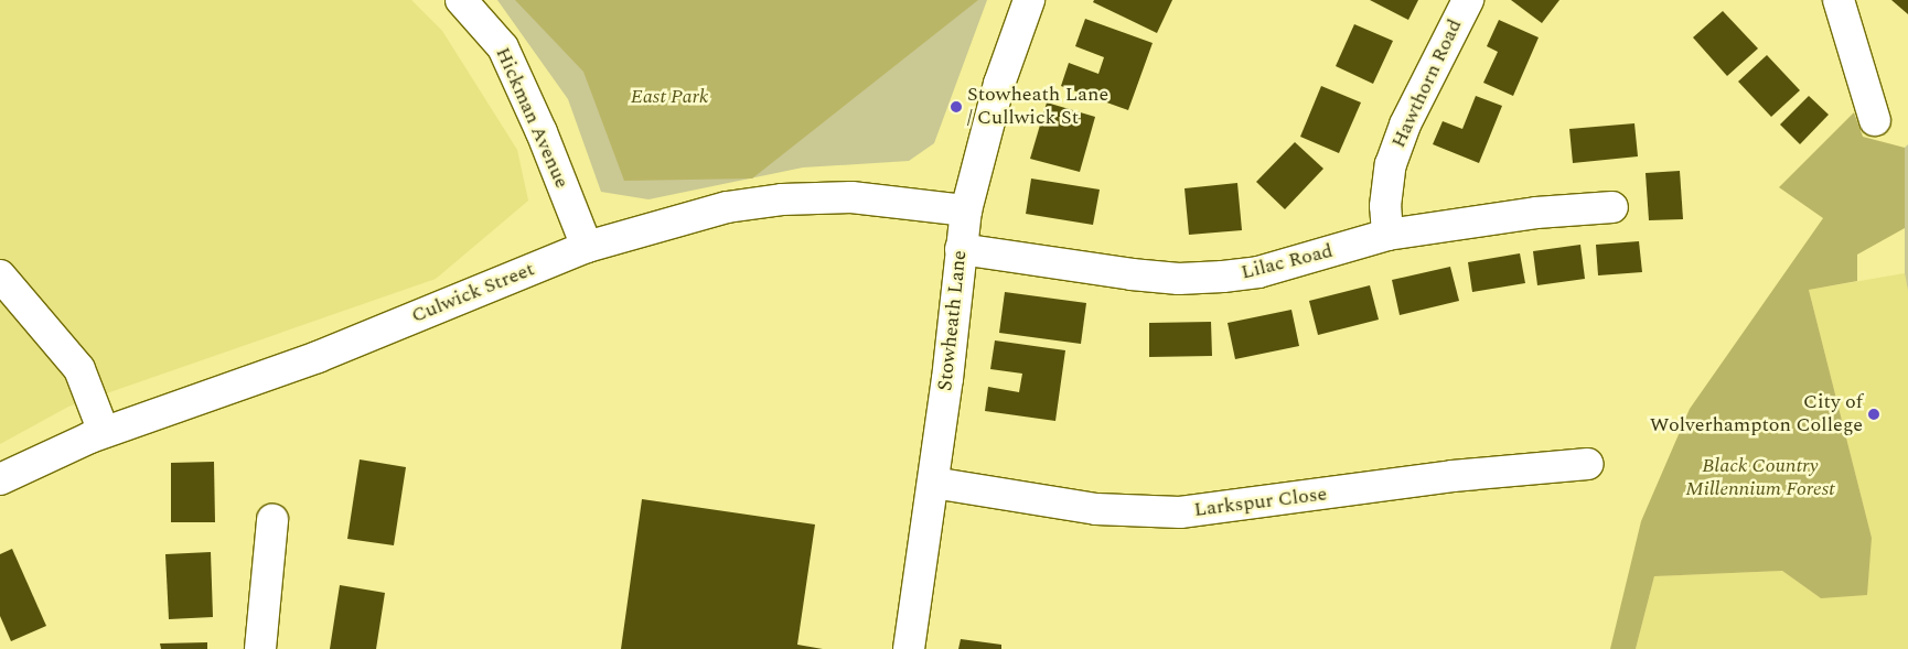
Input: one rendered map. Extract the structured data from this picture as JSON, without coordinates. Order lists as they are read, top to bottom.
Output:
{
  "streets": {
    "street": [
      "Hawthorn Road",
      "Hickman Avenue",
      "Lilac Road",
      "Culwick Street",
      "Stowheath Lane",
      "Larkspur Close"
    ]
  },
  "crossings": [
    ["Hawthorn Road", "Lilac Road"],
    ["Hickman Avenue", "Culwick Street"],
    ["Lilac Road", "Stowheath Lane"],
    ["Culwick Street", "Stowheath Lane"],
    ["Stowheath Lane", "Larkspur Close"]
  ],
  "parks": ["East Park", "Black Country Millennium Forest"],
  "places": ["Stowheath Lane / Cullwick St", "City of Wolverhampton College"]
}
